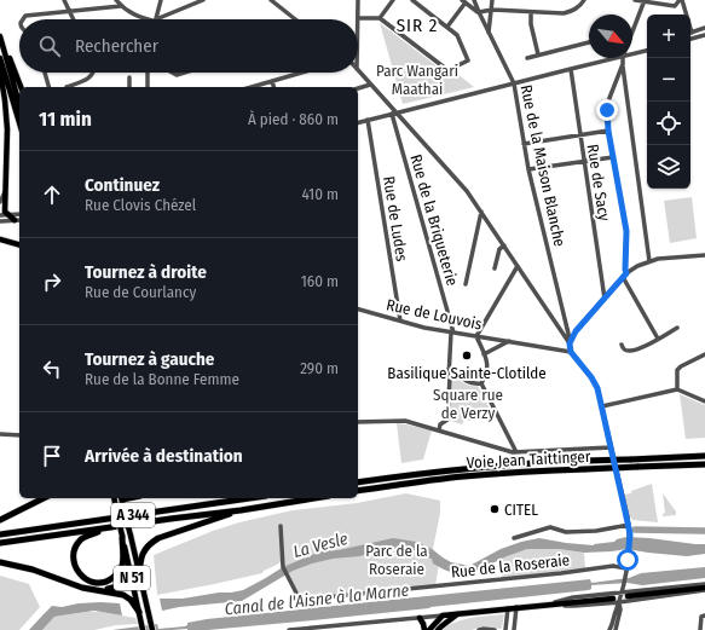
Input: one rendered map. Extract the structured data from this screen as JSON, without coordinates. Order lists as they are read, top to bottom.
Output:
{
  "streets": {
    "highway": ["Voie Jean Taittinger", "A 344"],
    "main road": ["N 51"],
    "street": [
      "Rue de la Maison Blanche",
      "Rue de Sacy",
      "Rue de Ludes",
      "Rue de la Briqueterie",
      "Rue de Louvois",
      "Rue de la Roseraie"
    ]
  },
  "crossings": [
    ["Rue de la Maison Blanche", "Rue de Louvois"],
    ["Rue de Ludes", "Rue de Louvois"],
    ["Rue de la Briqueterie", "Rue de Louvois"]
  ],
  "districts": ["SIR 2"],
  "water": ["La Vesle", "Canal de l'Aisne à la Marne"],
  "parks": ["Parc Wangari Maathai", "Square rue de Verzy", "Parc de la Roseraie"],
  "places": ["Basilique Sainte-Clotilde", "CITEL"],
  "north": "bottom right",
  "page": {
    "map_buttons": ["+", "−"],
    "search": "Rechercher",
    "heading": ["11 min", "À pied · 860 m"],
    "list": [
      ["Continuez", "Rue Clovis Chézel", "410 m"],
      ["Tournez à droite", "Rue de Courlancy", "160 m"],
      ["Tournez à gauche", "Rue de la Bonne Femme", "290 m"],
      "Arrivée à destination"
    ]
  }
}
